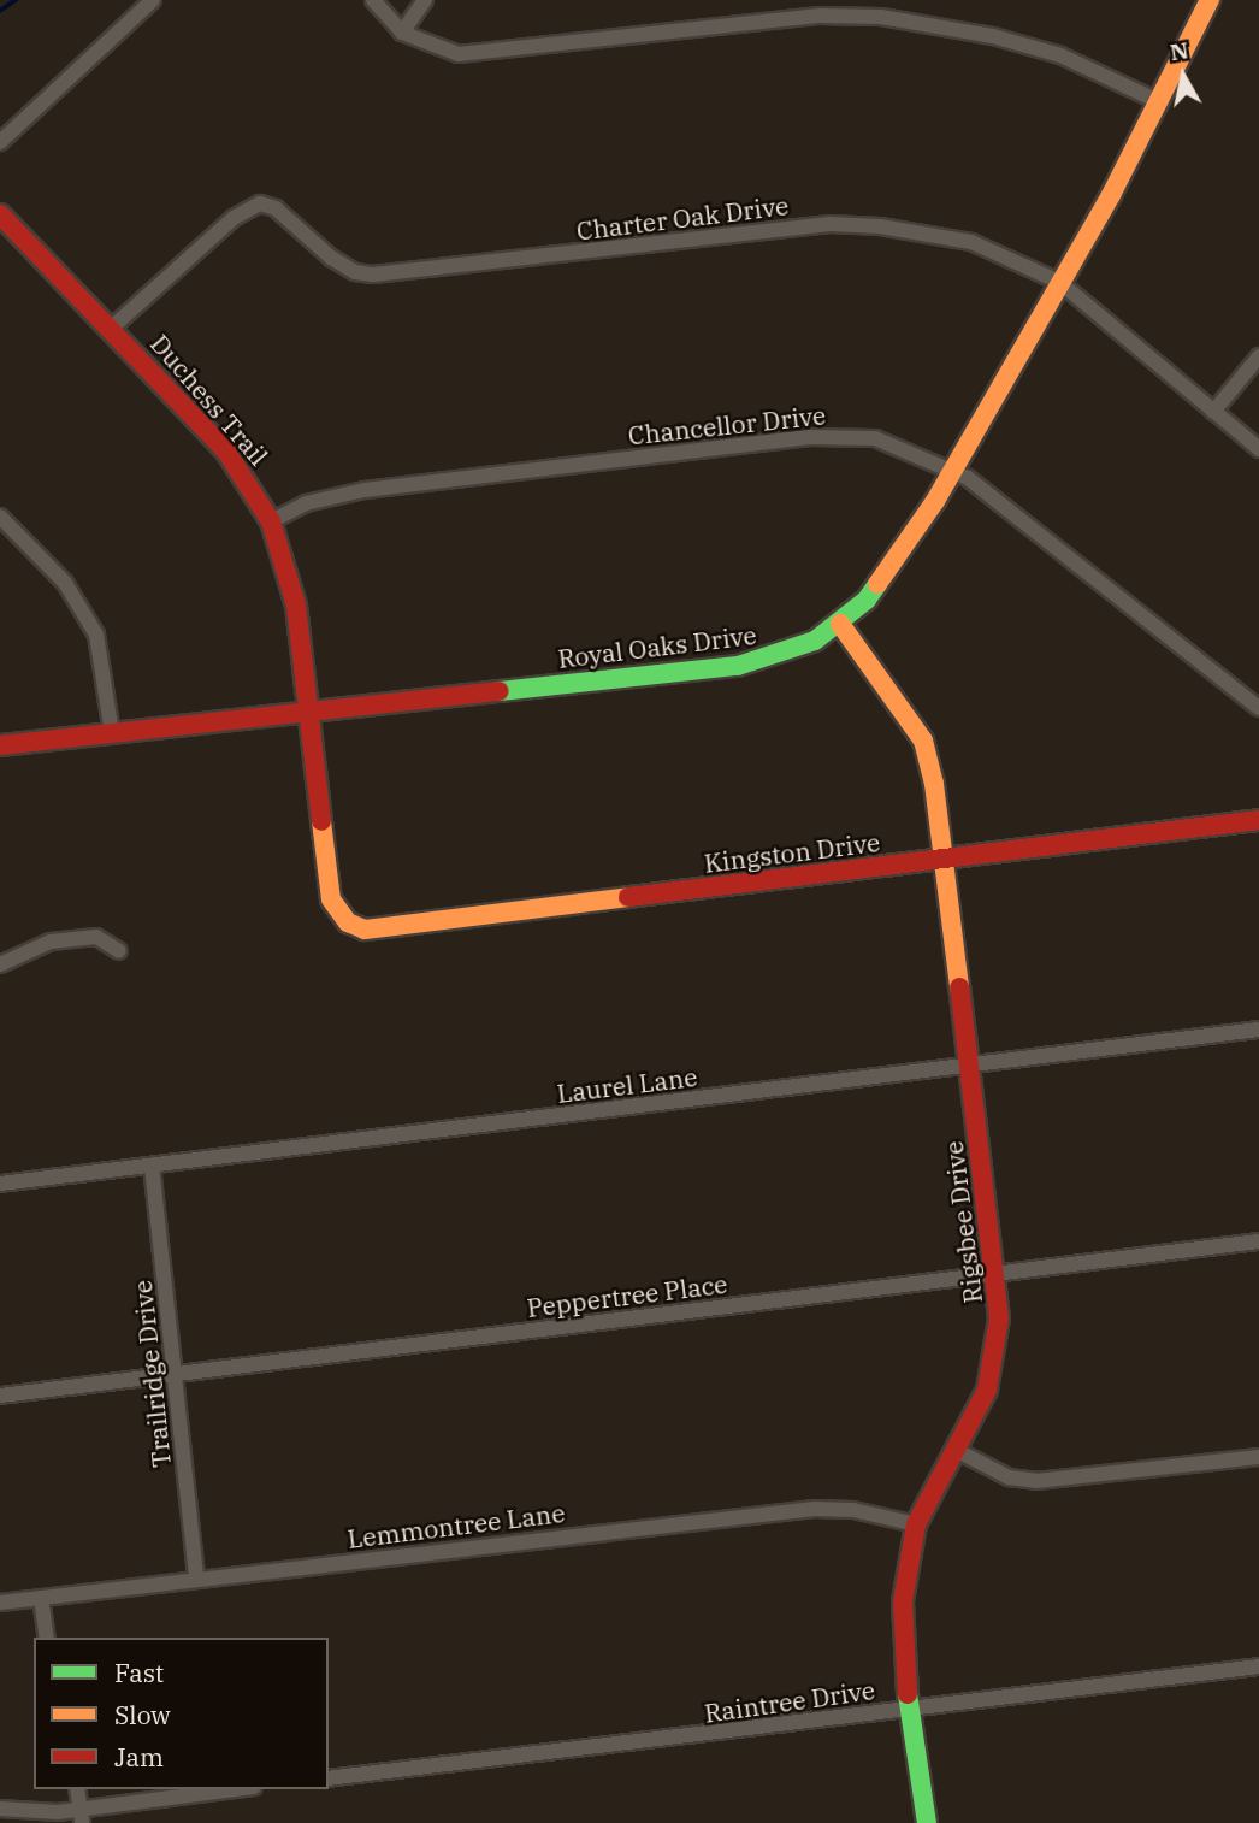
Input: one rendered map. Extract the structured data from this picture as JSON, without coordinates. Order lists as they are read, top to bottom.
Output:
{
  "streets": {
    "street": [
      "Charter Oak Drive",
      "Duchess Trail",
      "Chancellor Drive",
      "Royal Oaks Drive",
      "Kingston Drive",
      "Laurel Lane",
      "Rigsbee Drive",
      "Peppertree Place",
      "Trailridge Drive",
      "Lemmontree Lane",
      "Raintree Drive"
    ]
  },
  "crossings": [
    ["Charter Oak Drive", "Duchess Trail"],
    ["Charter Oak Drive", "Royal Oaks Drive"],
    ["Duchess Trail", "Chancellor Drive"],
    ["Duchess Trail", "Royal Oaks Drive"],
    ["Duchess Trail", "Kingston Drive"],
    ["Chancellor Drive", "Royal Oaks Drive"],
    ["Royal Oaks Drive", "Rigsbee Drive"],
    ["Kingston Drive", "Rigsbee Drive"],
    ["Laurel Lane", "Rigsbee Drive"],
    ["Laurel Lane", "Trailridge Drive"],
    ["Rigsbee Drive", "Peppertree Place"],
    ["Rigsbee Drive", "Lemmontree Lane"],
    ["Rigsbee Drive", "Raintree Drive"],
    ["Peppertree Place", "Trailridge Drive"],
    ["Trailridge Drive", "Lemmontree Lane"]
  ],
  "legend": ["Fast", "Slow", "Jam"],
  "north": "top"
}
